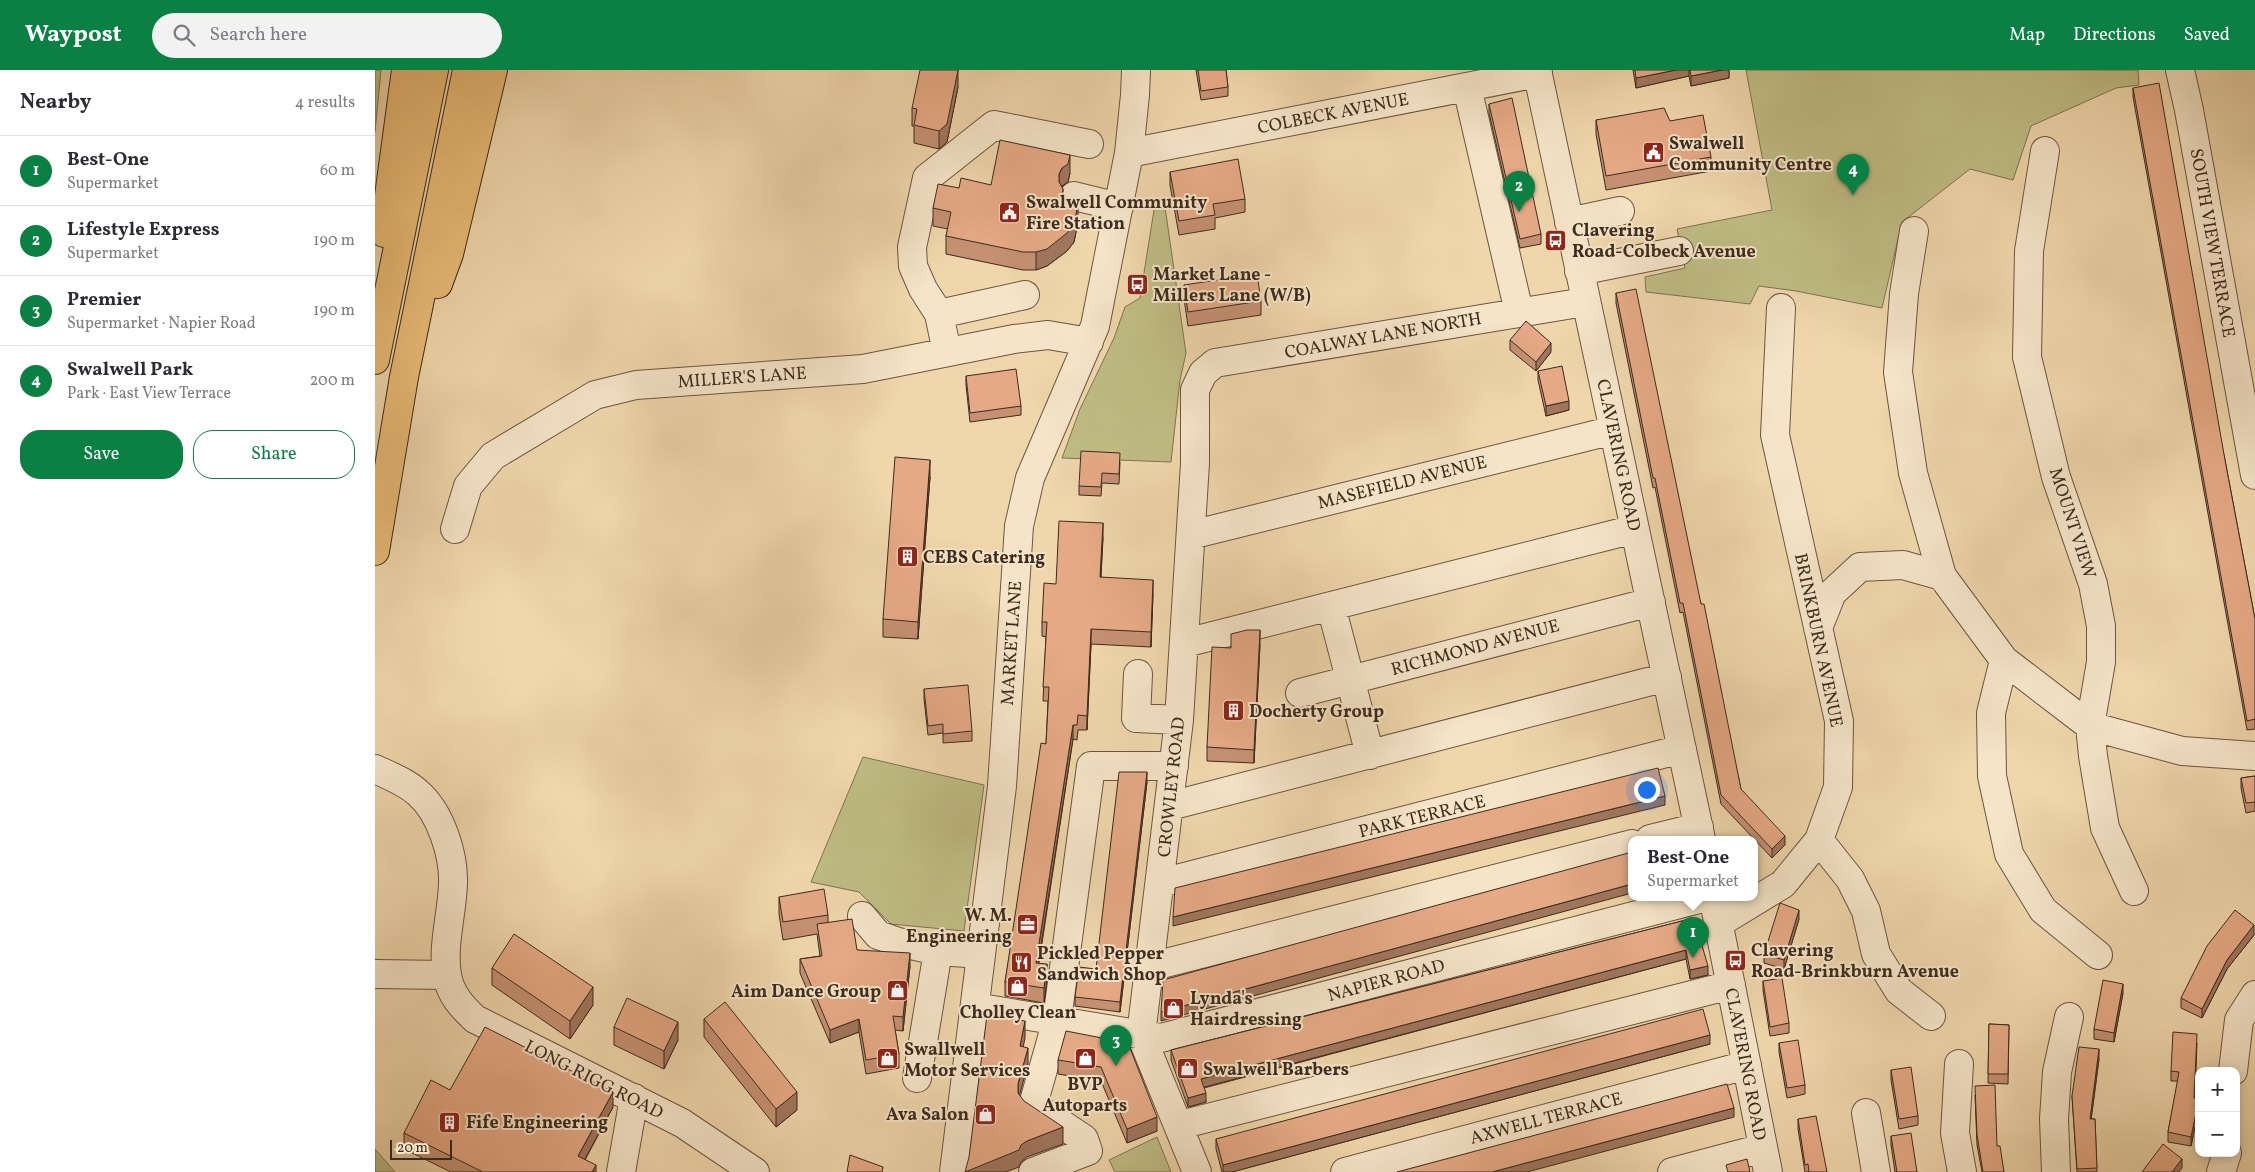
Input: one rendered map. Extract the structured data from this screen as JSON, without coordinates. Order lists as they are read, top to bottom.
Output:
{
  "streets": {
    "street": [
      "COLBECK AVENUE",
      "SOUTH VIEW TERRACE",
      "COALWAY LANE NORTH",
      "MILLER'S LANE",
      "CLAVERING ROAD",
      "MASEFIELD AVENUE",
      "MOUNT VIEW",
      "BRINKBURN AVENUE",
      "MARKET LANE",
      "RICHMOND AVENUE",
      "CROWLEY ROAD",
      "PARK TERRACE",
      "NAPIER ROAD",
      "LONG RIGG ROAD",
      "AXWELL TERRACE"
    ]
  },
  "crossings": [
    ["COLBECK AVENUE", "CLAVERING ROAD"],
    ["COLBECK AVENUE", "MARKET LANE"],
    ["COALWAY LANE NORTH", "CLAVERING ROAD"],
    ["COALWAY LANE NORTH", "CROWLEY ROAD"],
    ["MILLER'S LANE", "MARKET LANE"],
    ["CLAVERING ROAD", "MASEFIELD AVENUE"],
    ["CLAVERING ROAD", "BRINKBURN AVENUE"],
    ["CLAVERING ROAD", "RICHMOND AVENUE"],
    ["CLAVERING ROAD", "PARK TERRACE"],
    ["CLAVERING ROAD", "AXWELL TERRACE"],
    ["MASEFIELD AVENUE", "CROWLEY ROAD"],
    ["MARKET LANE", "NAPIER ROAD"],
    ["CROWLEY ROAD", "PARK TERRACE"],
    ["CROWLEY ROAD", "NAPIER ROAD"]
  ],
  "places": {
    "public building": ["Swalwell Community Centre", "Swalwell Community Fire Station"],
    "bus stop": ["Clavering Road-Colbeck Avenue", "Market Lane - Millers Lane (W/B)", "Clavering Road-Brinkburn Avenue"],
    "building": ["CEBS Catering", "Docherty Group", "Fife Engineering"],
    "office": ["W. M. Engineering"],
    "restaurant": ["Pickled Pepper Sandwich Shop"],
    "shop": [
      "Cholley Clean",
      "Aim Dance Group",
      "Lynda's Hairdressing",
      "Swallwell Motor Services",
      "BVP Autoparts",
      "Swalwell Barbers",
      "Ava Salon"
    ]
  },
  "scale_bar": "20 m",
  "page": {
    "header": "Waypost",
    "search": "Search here",
    "nav": ["Map", "Directions", "Saved"],
    "heading": ["Nearby", "4 results"],
    "list": [
      {
        "mark": "1",
        "name": "Best-One",
        "note": "Supermarket",
        "value": "60 m"
      },
      {
        "mark": "2",
        "name": "Lifestyle Express",
        "note": "Supermarket",
        "value": "190 m"
      },
      {
        "mark": "3",
        "name": "Premier",
        "note": "Supermarket · Napier Road",
        "value": "190 m"
      },
      {
        "mark": "4",
        "name": "Swalwell Park",
        "note": "Park · East View Terrace",
        "value": "200 m"
      }
    ],
    "pins": [
      "4",
      "2",
      "1",
      "3"
    ],
    "buttons": ["Save", "Share"],
    "popup": ["Best-One", "Supermarket"],
    "map_buttons": ["+", "−"],
    "scale": "20 m"
  }
}
